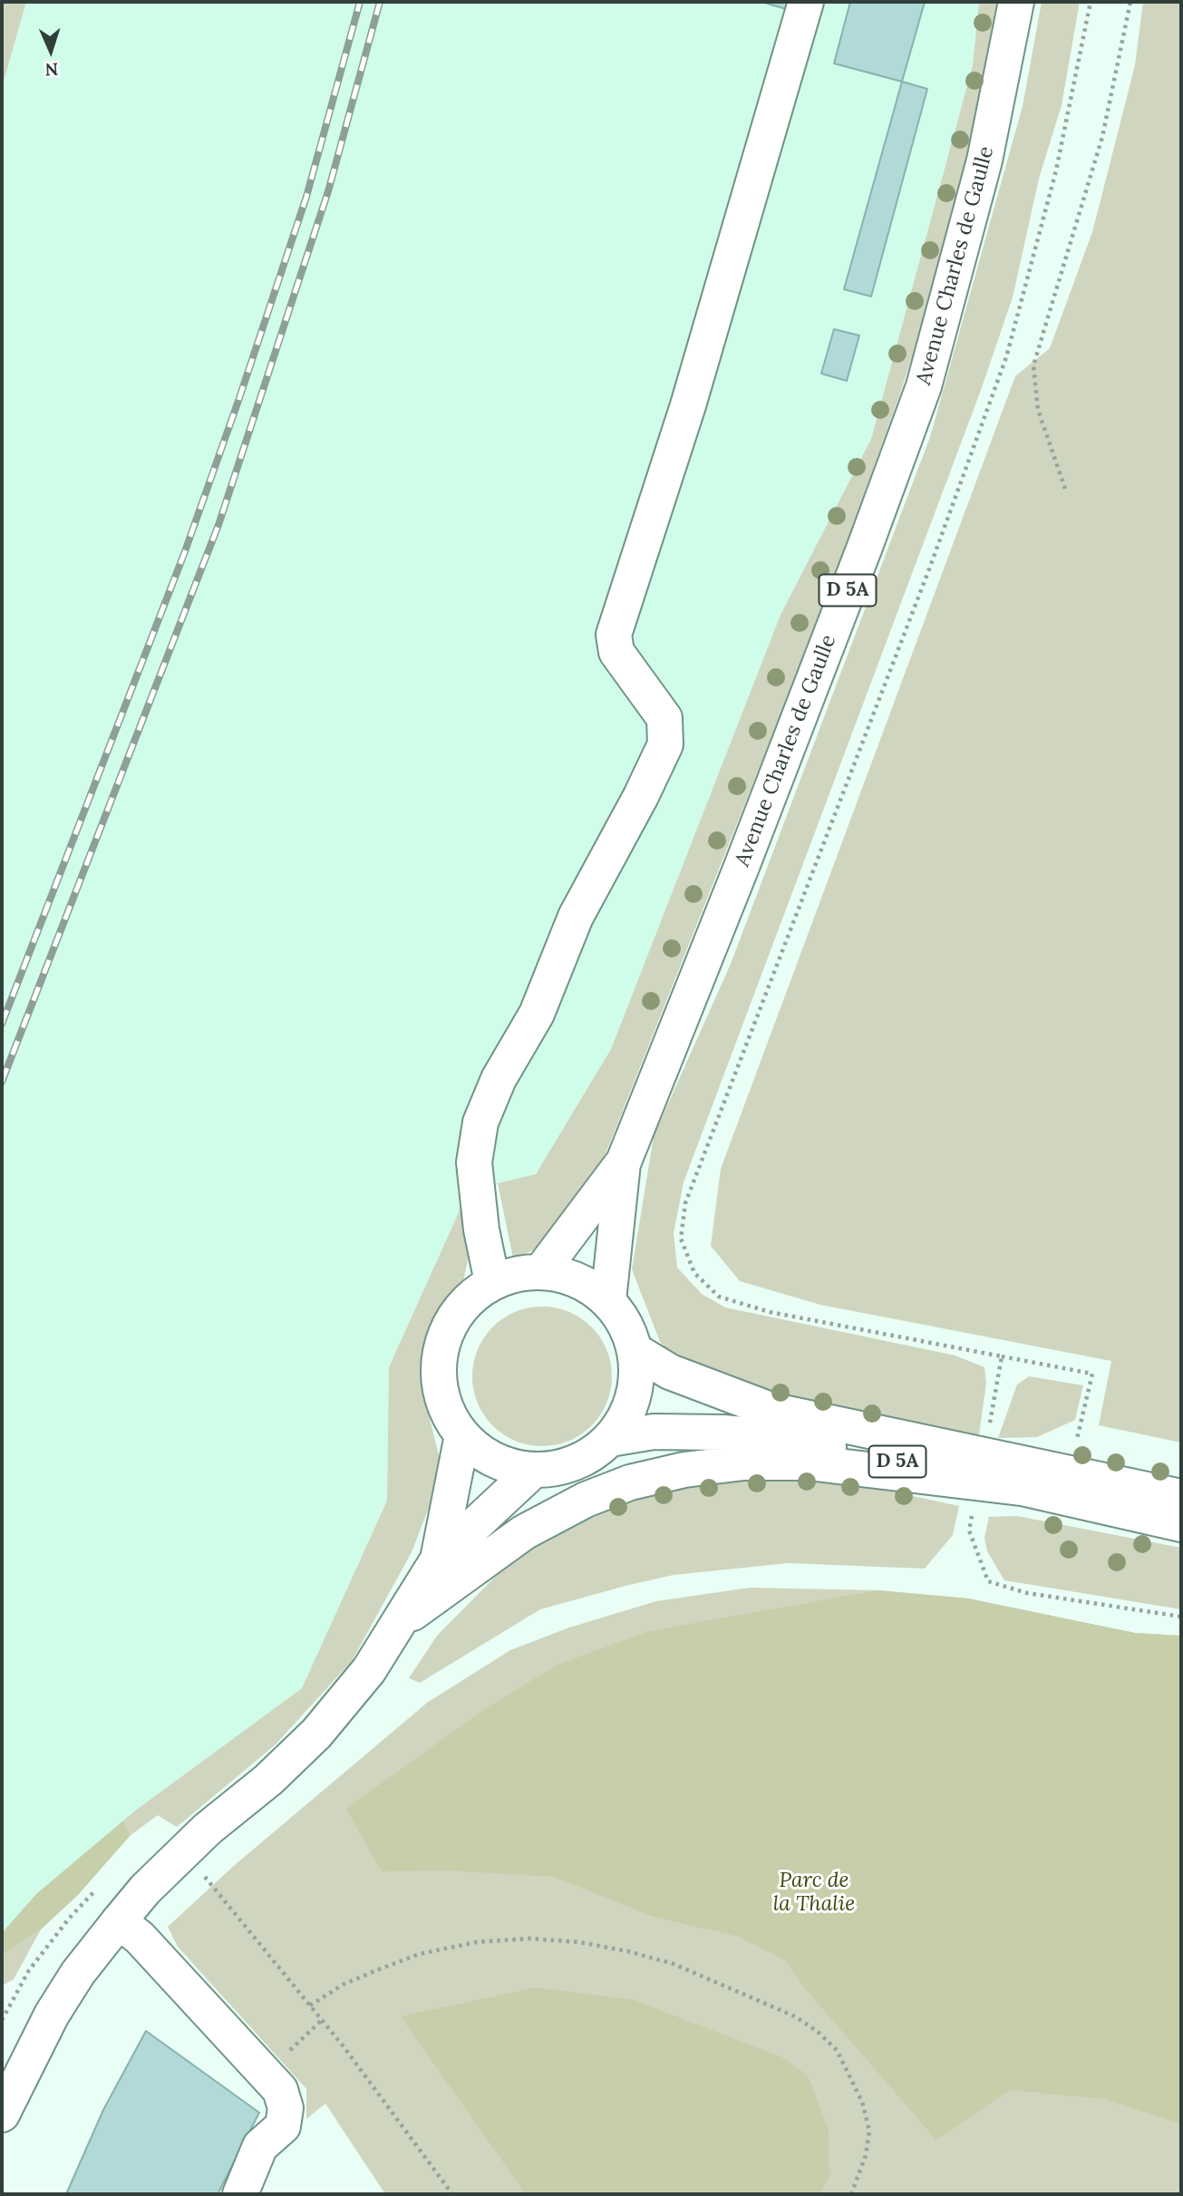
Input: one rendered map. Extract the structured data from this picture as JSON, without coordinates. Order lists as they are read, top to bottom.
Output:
{
  "streets": {
    "main road": ["Avenue Charles de Gaulle", "D 5A"]
  },
  "crossings": [
    ["Avenue Charles de Gaulle", "D 5A"]
  ],
  "parks": ["Parc de la Thalie"],
  "north": "bottom"
}
